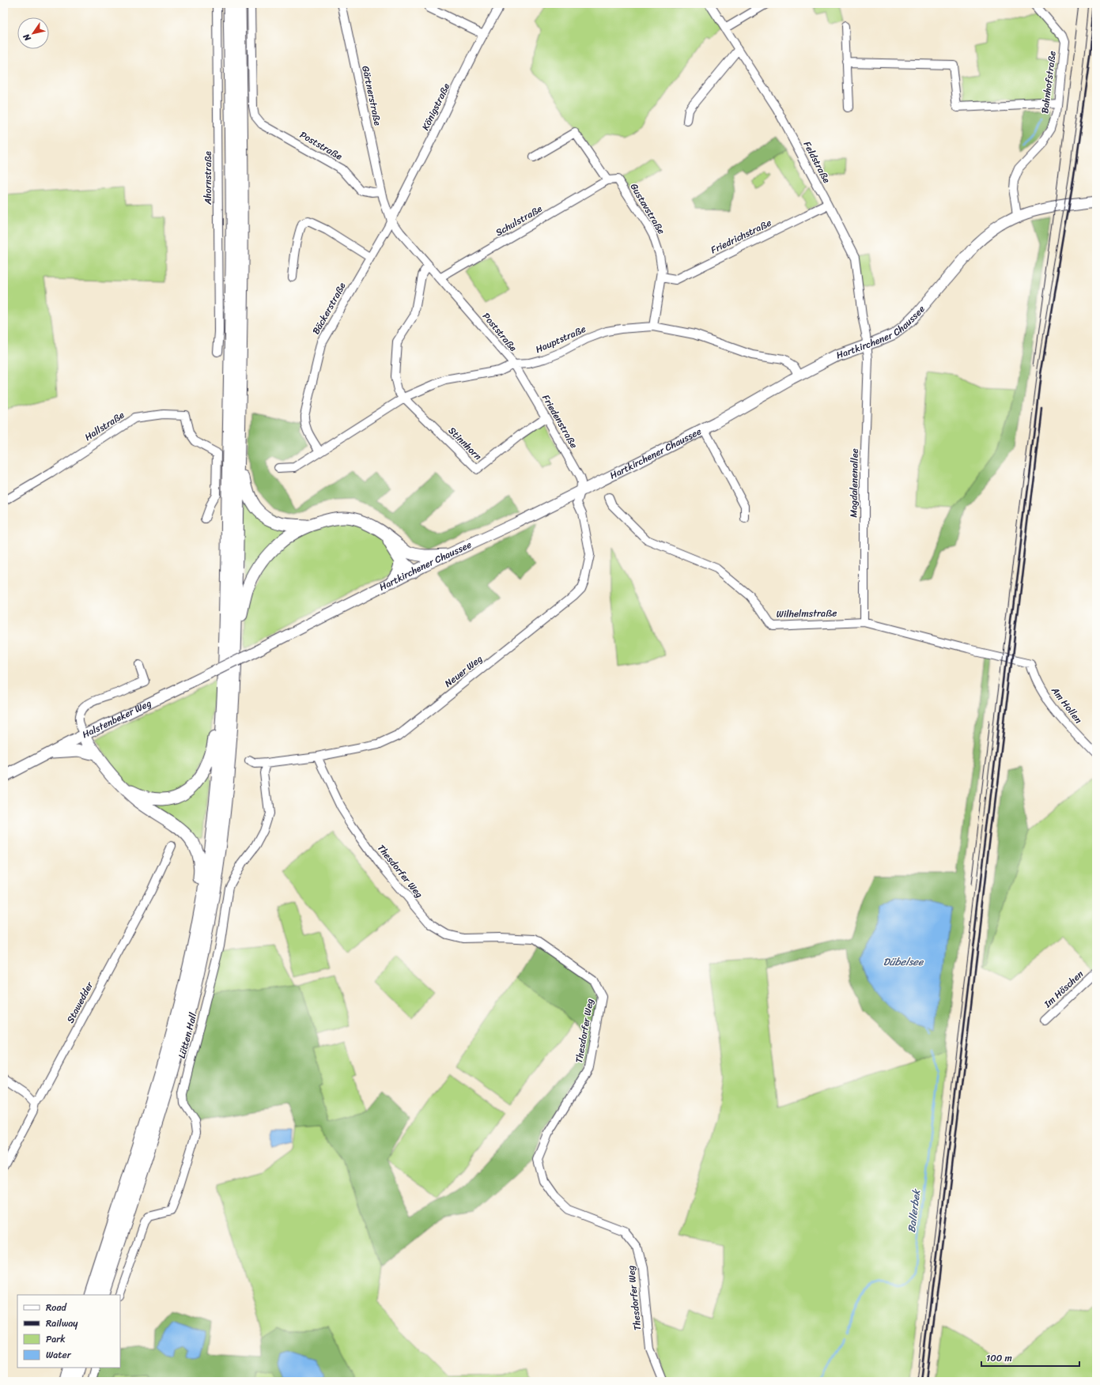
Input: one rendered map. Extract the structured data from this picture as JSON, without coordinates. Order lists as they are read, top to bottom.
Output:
{
  "streets": {
    "main road": ["Hartkirchener Chaussee", "Halstenbeker Weg"],
    "street": [
      "Bahnhofstraße",
      "Gärtnerstraße",
      "Königstraße",
      "Poststraße",
      "Feldstraße",
      "Ahornstraße",
      "Gustavstraße",
      "Schulstraße",
      "Friedrichstraße",
      "Bäckerstraße",
      "Hauptstraße",
      "Friedenstraße",
      "Hallstraße",
      "Stinnhorn",
      "Magdalenenallee",
      "Wilhelmstraße",
      "Neuer Weg",
      "Am Hollen",
      "Thesdorfer Weg",
      "Im Höschen",
      "Stawedder",
      "Lütten Hall"
    ]
  },
  "crossings": [
    ["Bahnhofstraße", "Hartkirchener Chaussee"],
    ["Gärtnerstraße", "Poststraße"],
    ["Königstraße", "Poststraße"],
    ["Königstraße", "Bäckerstraße"],
    ["Poststraße", "Schulstraße"],
    ["Poststraße", "Bäckerstraße"],
    ["Poststraße", "Hauptstraße"],
    ["Poststraße", "Friedenstraße"],
    ["Feldstraße", "Friedrichstraße"],
    ["Feldstraße", "Hartkirchener Chaussee"],
    ["Feldstraße", "Magdalenenallee"],
    ["Gustavstraße", "Schulstraße"],
    ["Gustavstraße", "Friedrichstraße"],
    ["Gustavstraße", "Hauptstraße"],
    ["Bäckerstraße", "Hauptstraße"],
    ["Hartkirchener Chaussee", "Hauptstraße"],
    ["Hartkirchener Chaussee", "Friedenstraße"],
    ["Hartkirchener Chaussee", "Magdalenenallee"],
    ["Hartkirchener Chaussee", "Neuer Weg"],
    ["Hartkirchener Chaussee", "Halstenbeker Weg"],
    ["Hauptstraße", "Friedenstraße"],
    ["Hauptstraße", "Stinnhorn"],
    ["Friedenstraße", "Stinnhorn"],
    ["Friedenstraße", "Neuer Weg"],
    ["Magdalenenallee", "Wilhelmstraße"],
    ["Wilhelmstraße", "Am Hollen"],
    ["Neuer Weg", "Thesdorfer Weg"],
    ["Neuer Weg", "Lütten Hall"]
  ],
  "water": ["Dübelsee", "Ballerbek"],
  "legend": [
    "Road",
    "Railway",
    "Park",
    "Water"
  ],
  "scale_bar": "100 m",
  "north": "bottom left"
}
